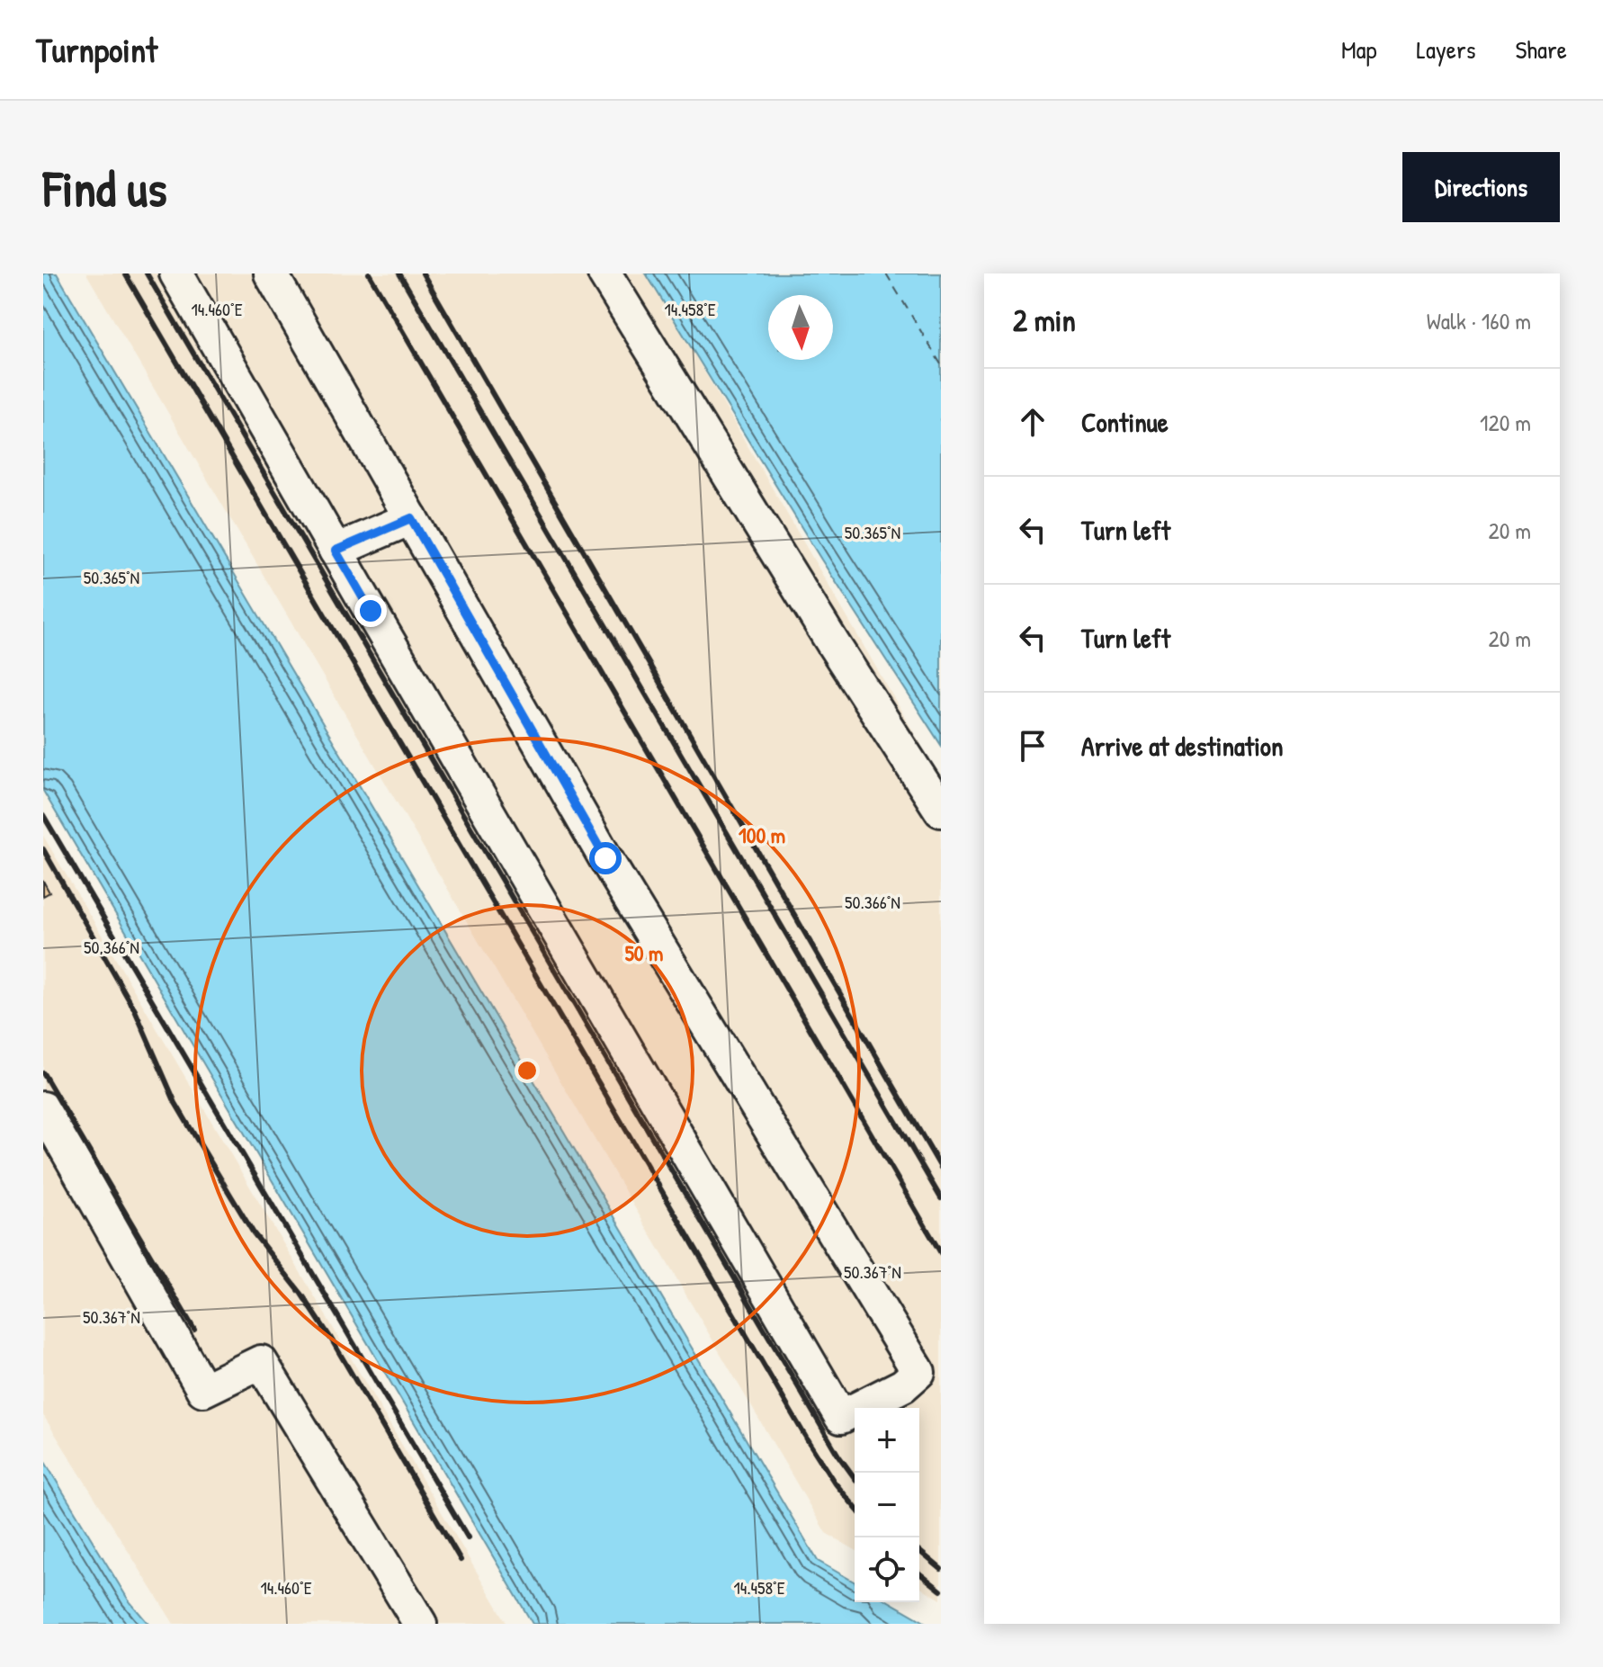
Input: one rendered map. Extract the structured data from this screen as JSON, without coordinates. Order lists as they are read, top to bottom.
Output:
{
  "north": "bottom",
  "page": {
    "header": "Turnpoint",
    "nav": ["Map", "Layers", "Share"],
    "buttons": "Directions",
    "title": "Find us",
    "heading": ["2 min", "Walk · 160 m"],
    "list": [
      ["Continue", "120 m"],
      ["Turn left", "20 m"],
      ["Turn left", "20 m"],
      "Arrive at destination"
    ],
    "map_buttons": ["+", "−"]
  },
  "coordinates": [
    "14.460°E",
    "14.458°E",
    "50.365°N",
    "50.366°N",
    "50.367°N"
  ],
  "rings": ["100 m", "50 m"]
}
